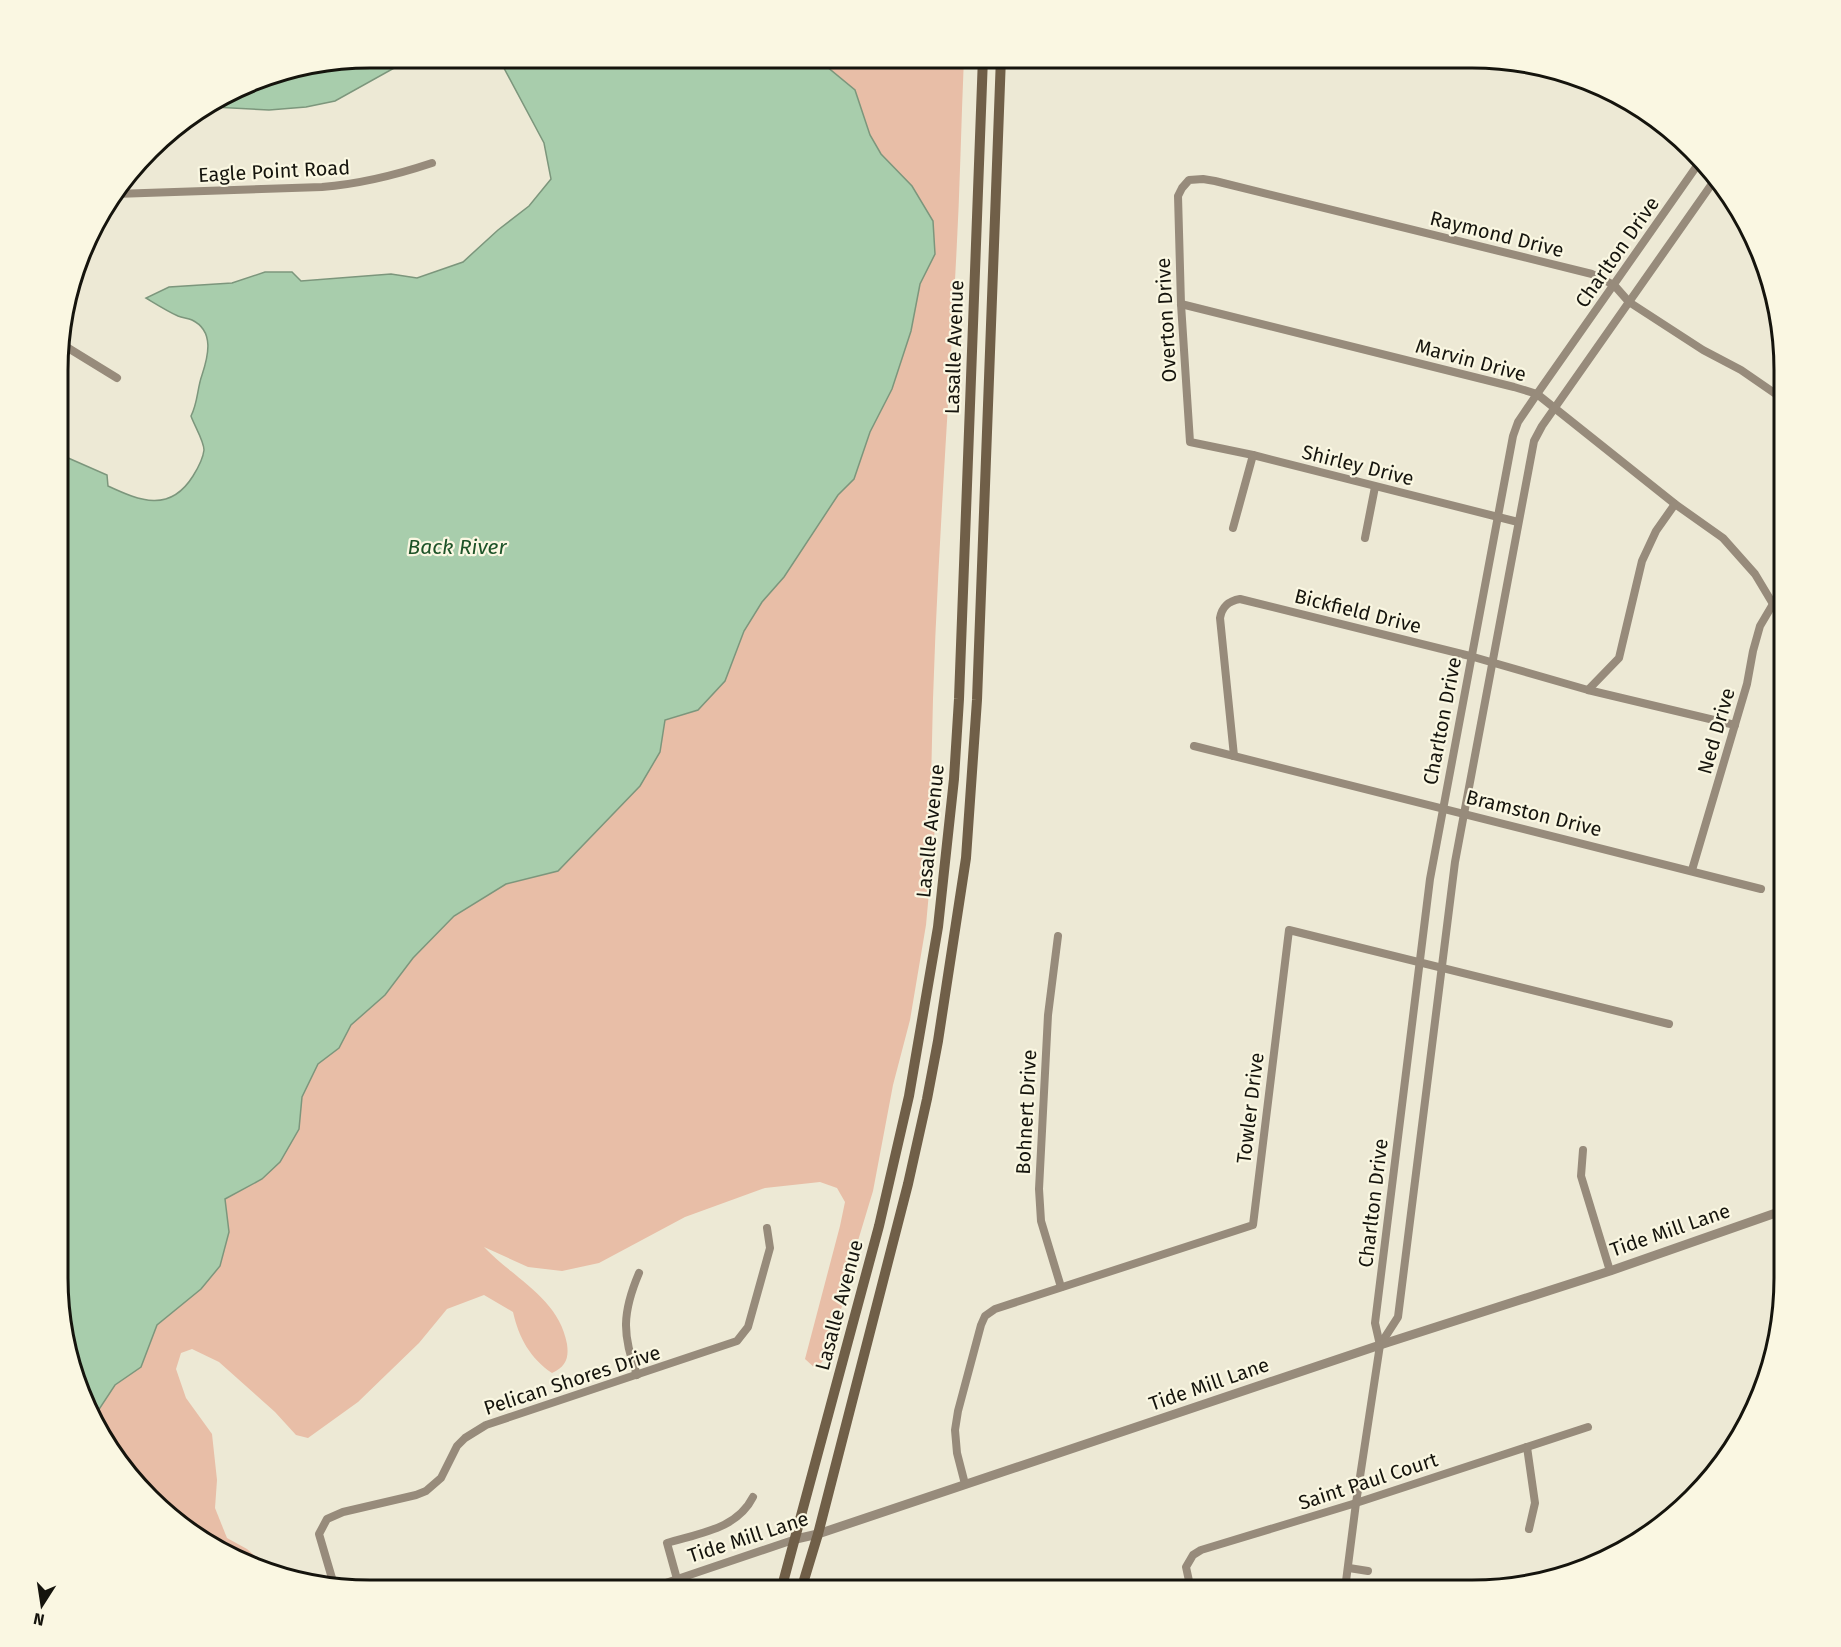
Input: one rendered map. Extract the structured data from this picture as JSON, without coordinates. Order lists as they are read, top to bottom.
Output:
{
  "streets": {
    "main road": ["Lasalle Avenue"],
    "street": [
      "Eagle Point Road",
      "Raymond Drive",
      "Charlton Drive",
      "Overton Drive",
      "Marvin Drive",
      "Shirley Drive",
      "Bickfield Drive",
      "Ned Drive",
      "Bramston Drive",
      "Towler Drive",
      "Bohnert Drive",
      "Tide Mill Lane",
      "Pelican Shores Drive",
      "Saint Paul Court"
    ]
  },
  "crossings": [
    ["Raymond Drive", "Charlton Drive"],
    ["Raymond Drive", "Overton Drive"],
    ["Charlton Drive", "Marvin Drive"],
    ["Charlton Drive", "Shirley Drive"],
    ["Charlton Drive", "Bickfield Drive"],
    ["Charlton Drive", "Bramston Drive"],
    ["Charlton Drive", "Towler Drive"],
    ["Charlton Drive", "Tide Mill Lane"],
    ["Charlton Drive", "Saint Paul Court"],
    ["Overton Drive", "Marvin Drive"],
    ["Overton Drive", "Shirley Drive"],
    ["Lasalle Avenue", "Tide Mill Lane"],
    ["Marvin Drive", "Ned Drive"],
    ["Bickfield Drive", "Ned Drive"],
    ["Bickfield Drive", "Bramston Drive"],
    ["Ned Drive", "Bramston Drive"],
    ["Towler Drive", "Bohnert Drive"],
    ["Towler Drive", "Tide Mill Lane"]
  ],
  "water": ["Back River"],
  "north": "bottom"
}
